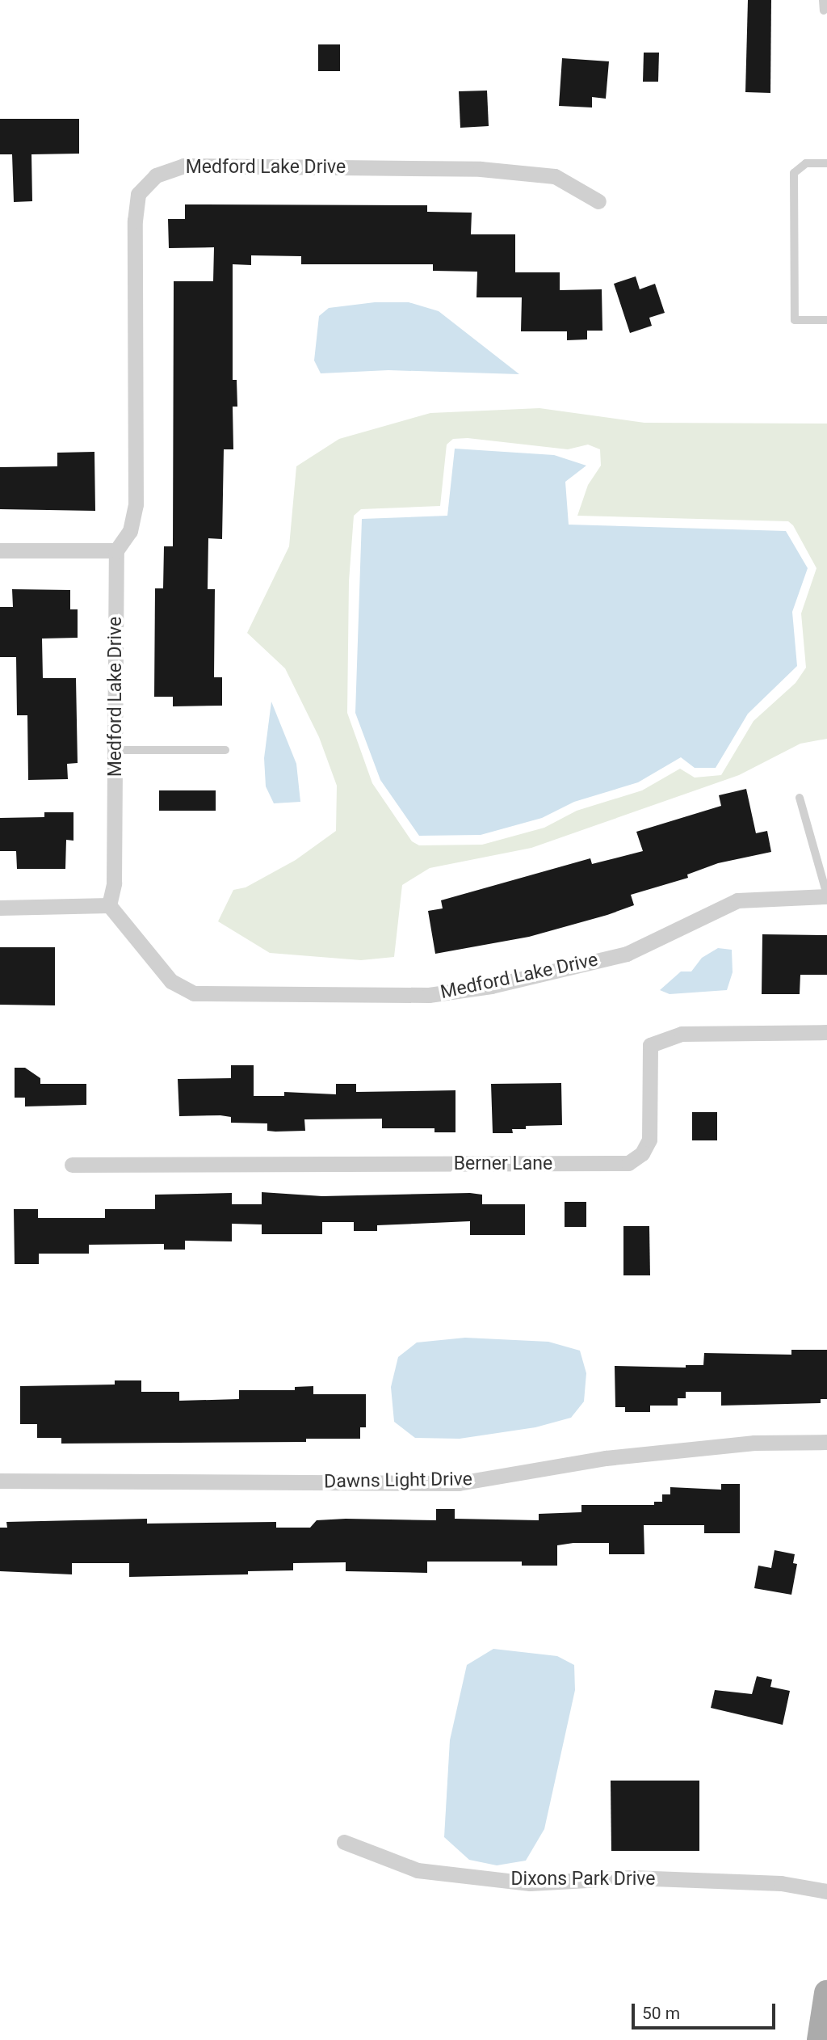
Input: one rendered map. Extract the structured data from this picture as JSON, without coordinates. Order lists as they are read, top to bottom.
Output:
{
  "streets": {
    "street": [
      "Medford Lake Drive",
      "Berner Lane",
      "Dawns Light Drive",
      "Dixons Park Drive"
    ]
  },
  "scale_bar": "50 m"
}
